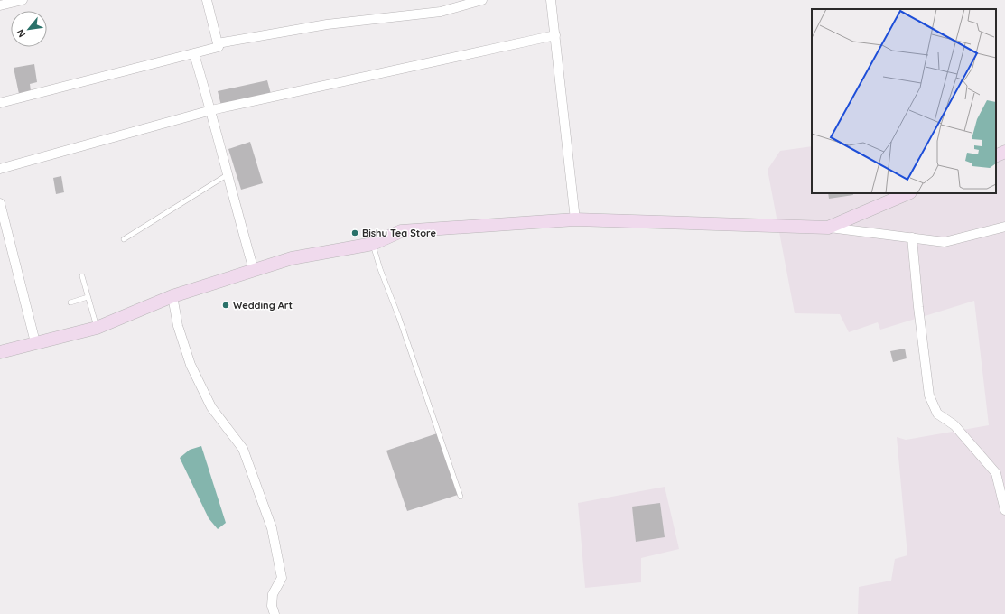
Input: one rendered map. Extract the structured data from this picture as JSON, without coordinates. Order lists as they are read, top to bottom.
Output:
{
  "places": ["Bishu Tea Store", "Wedding Art"],
  "north": "bottom left"
}
